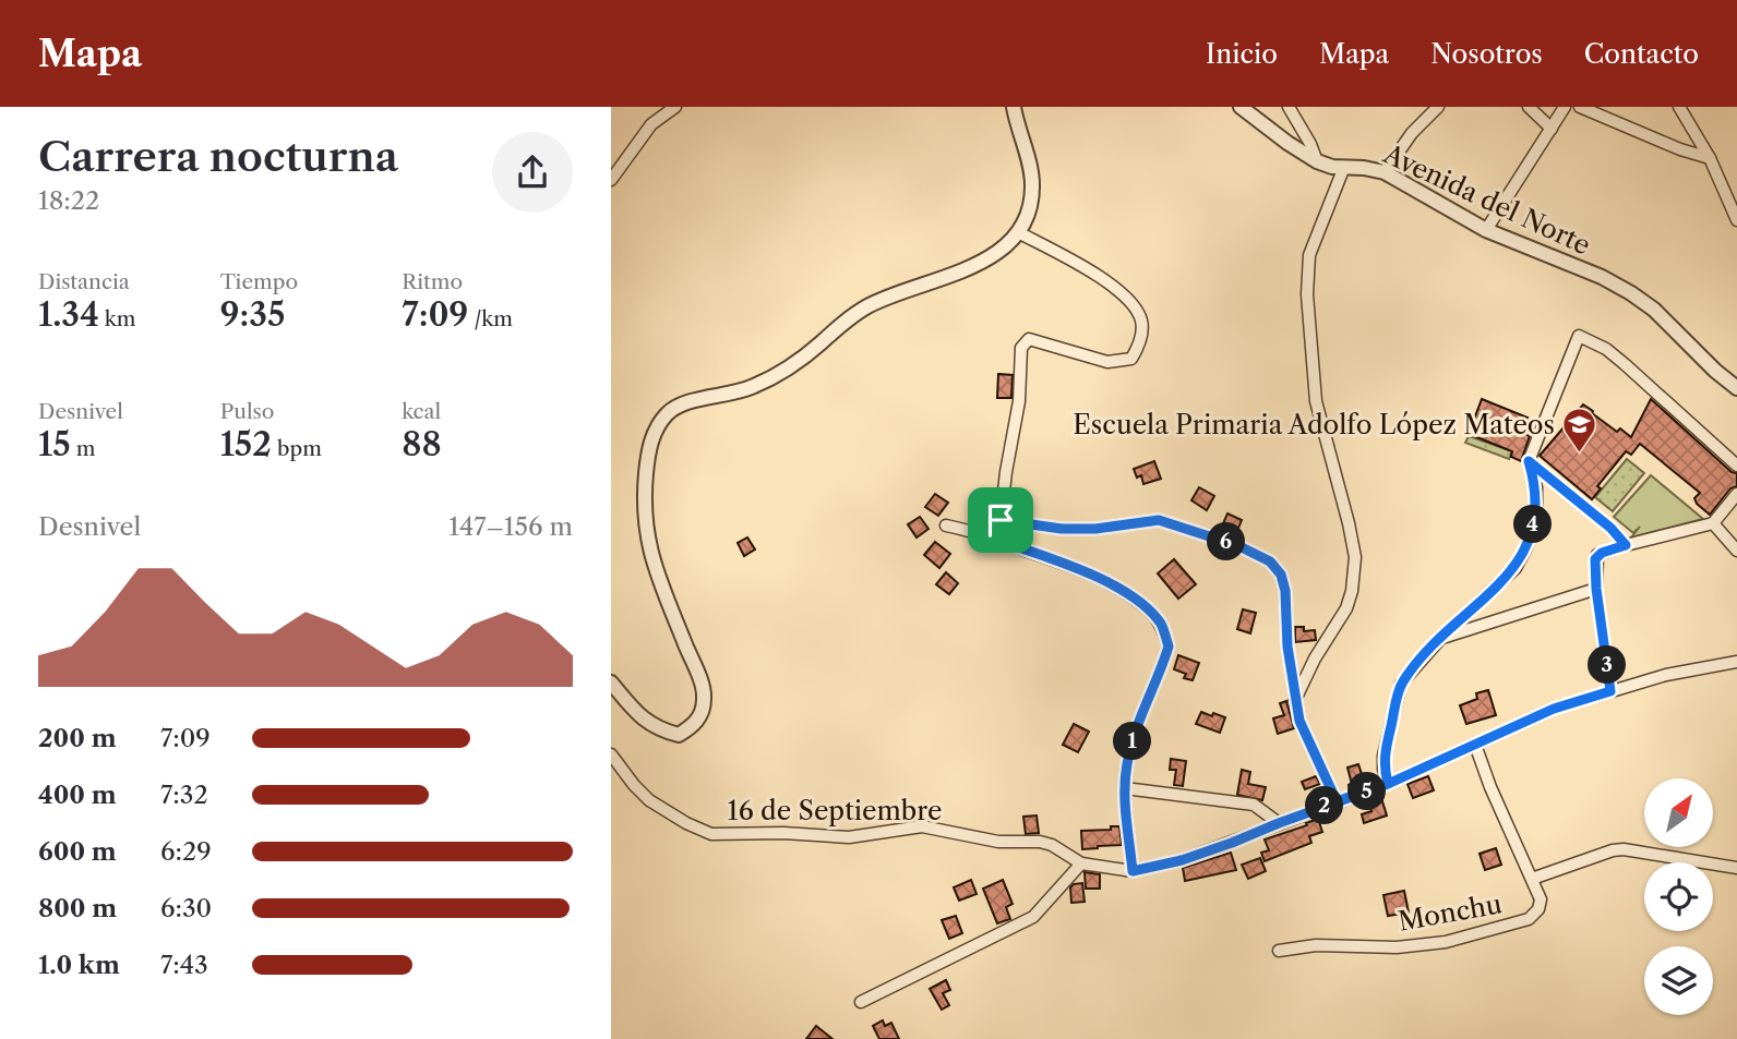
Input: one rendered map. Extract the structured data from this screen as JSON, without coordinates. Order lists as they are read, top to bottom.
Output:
{
  "streets": {
    "street": ["Avenida del Norte", "16 de Septiembre", "Monchu"]
  },
  "places": {
    "school or university": ["Escuela Primaria Adolfo López Mateos"]
  },
  "north": "top right",
  "page": {
    "header": "Mapa",
    "nav": [
      "Inicio",
      "Mapa",
      "Nosotros",
      "Contacto"
    ],
    "heading": ["Carrera nocturna", "18:22"],
    "stats": [
      ["Distancia", "1.34 km"],
      ["Tiempo", "9:35"],
      ["Ritmo", "7:09 /km"],
      ["Desnivel", "15 m"],
      ["Pulso", "152 bpm"],
      ["kcal", "88"]
    ],
    "chart": ["Desnivel", "147–156 m"],
    "pins": [
      "4",
      "6",
      "3",
      "1",
      "5",
      "2"
    ],
    "list": [
      {
        "name": "200 m",
        "note": "7:09"
      },
      {
        "name": "400 m",
        "note": "7:32"
      },
      {
        "name": "600 m",
        "note": "6:29"
      },
      {
        "name": "800 m",
        "note": "6:30"
      },
      {
        "name": "1.0 km",
        "note": "7:43"
      }
    ]
  }
}
